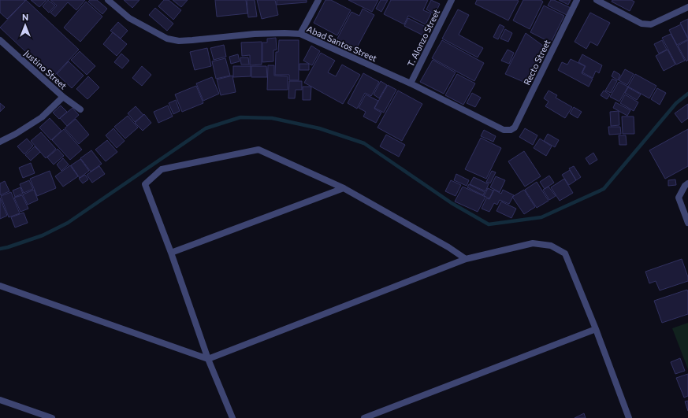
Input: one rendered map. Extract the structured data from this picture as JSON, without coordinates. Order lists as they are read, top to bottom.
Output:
{
  "streets": {
    "street": [
      "T. Alonzo Street",
      "Abad Santos Street",
      "Recto Street",
      "Justino Street"
    ]
  },
  "crossings": [
    ["T. Alonzo Street", "Abad Santos Street"],
    ["Abad Santos Street", "Recto Street"]
  ],
  "north": "top"
}
